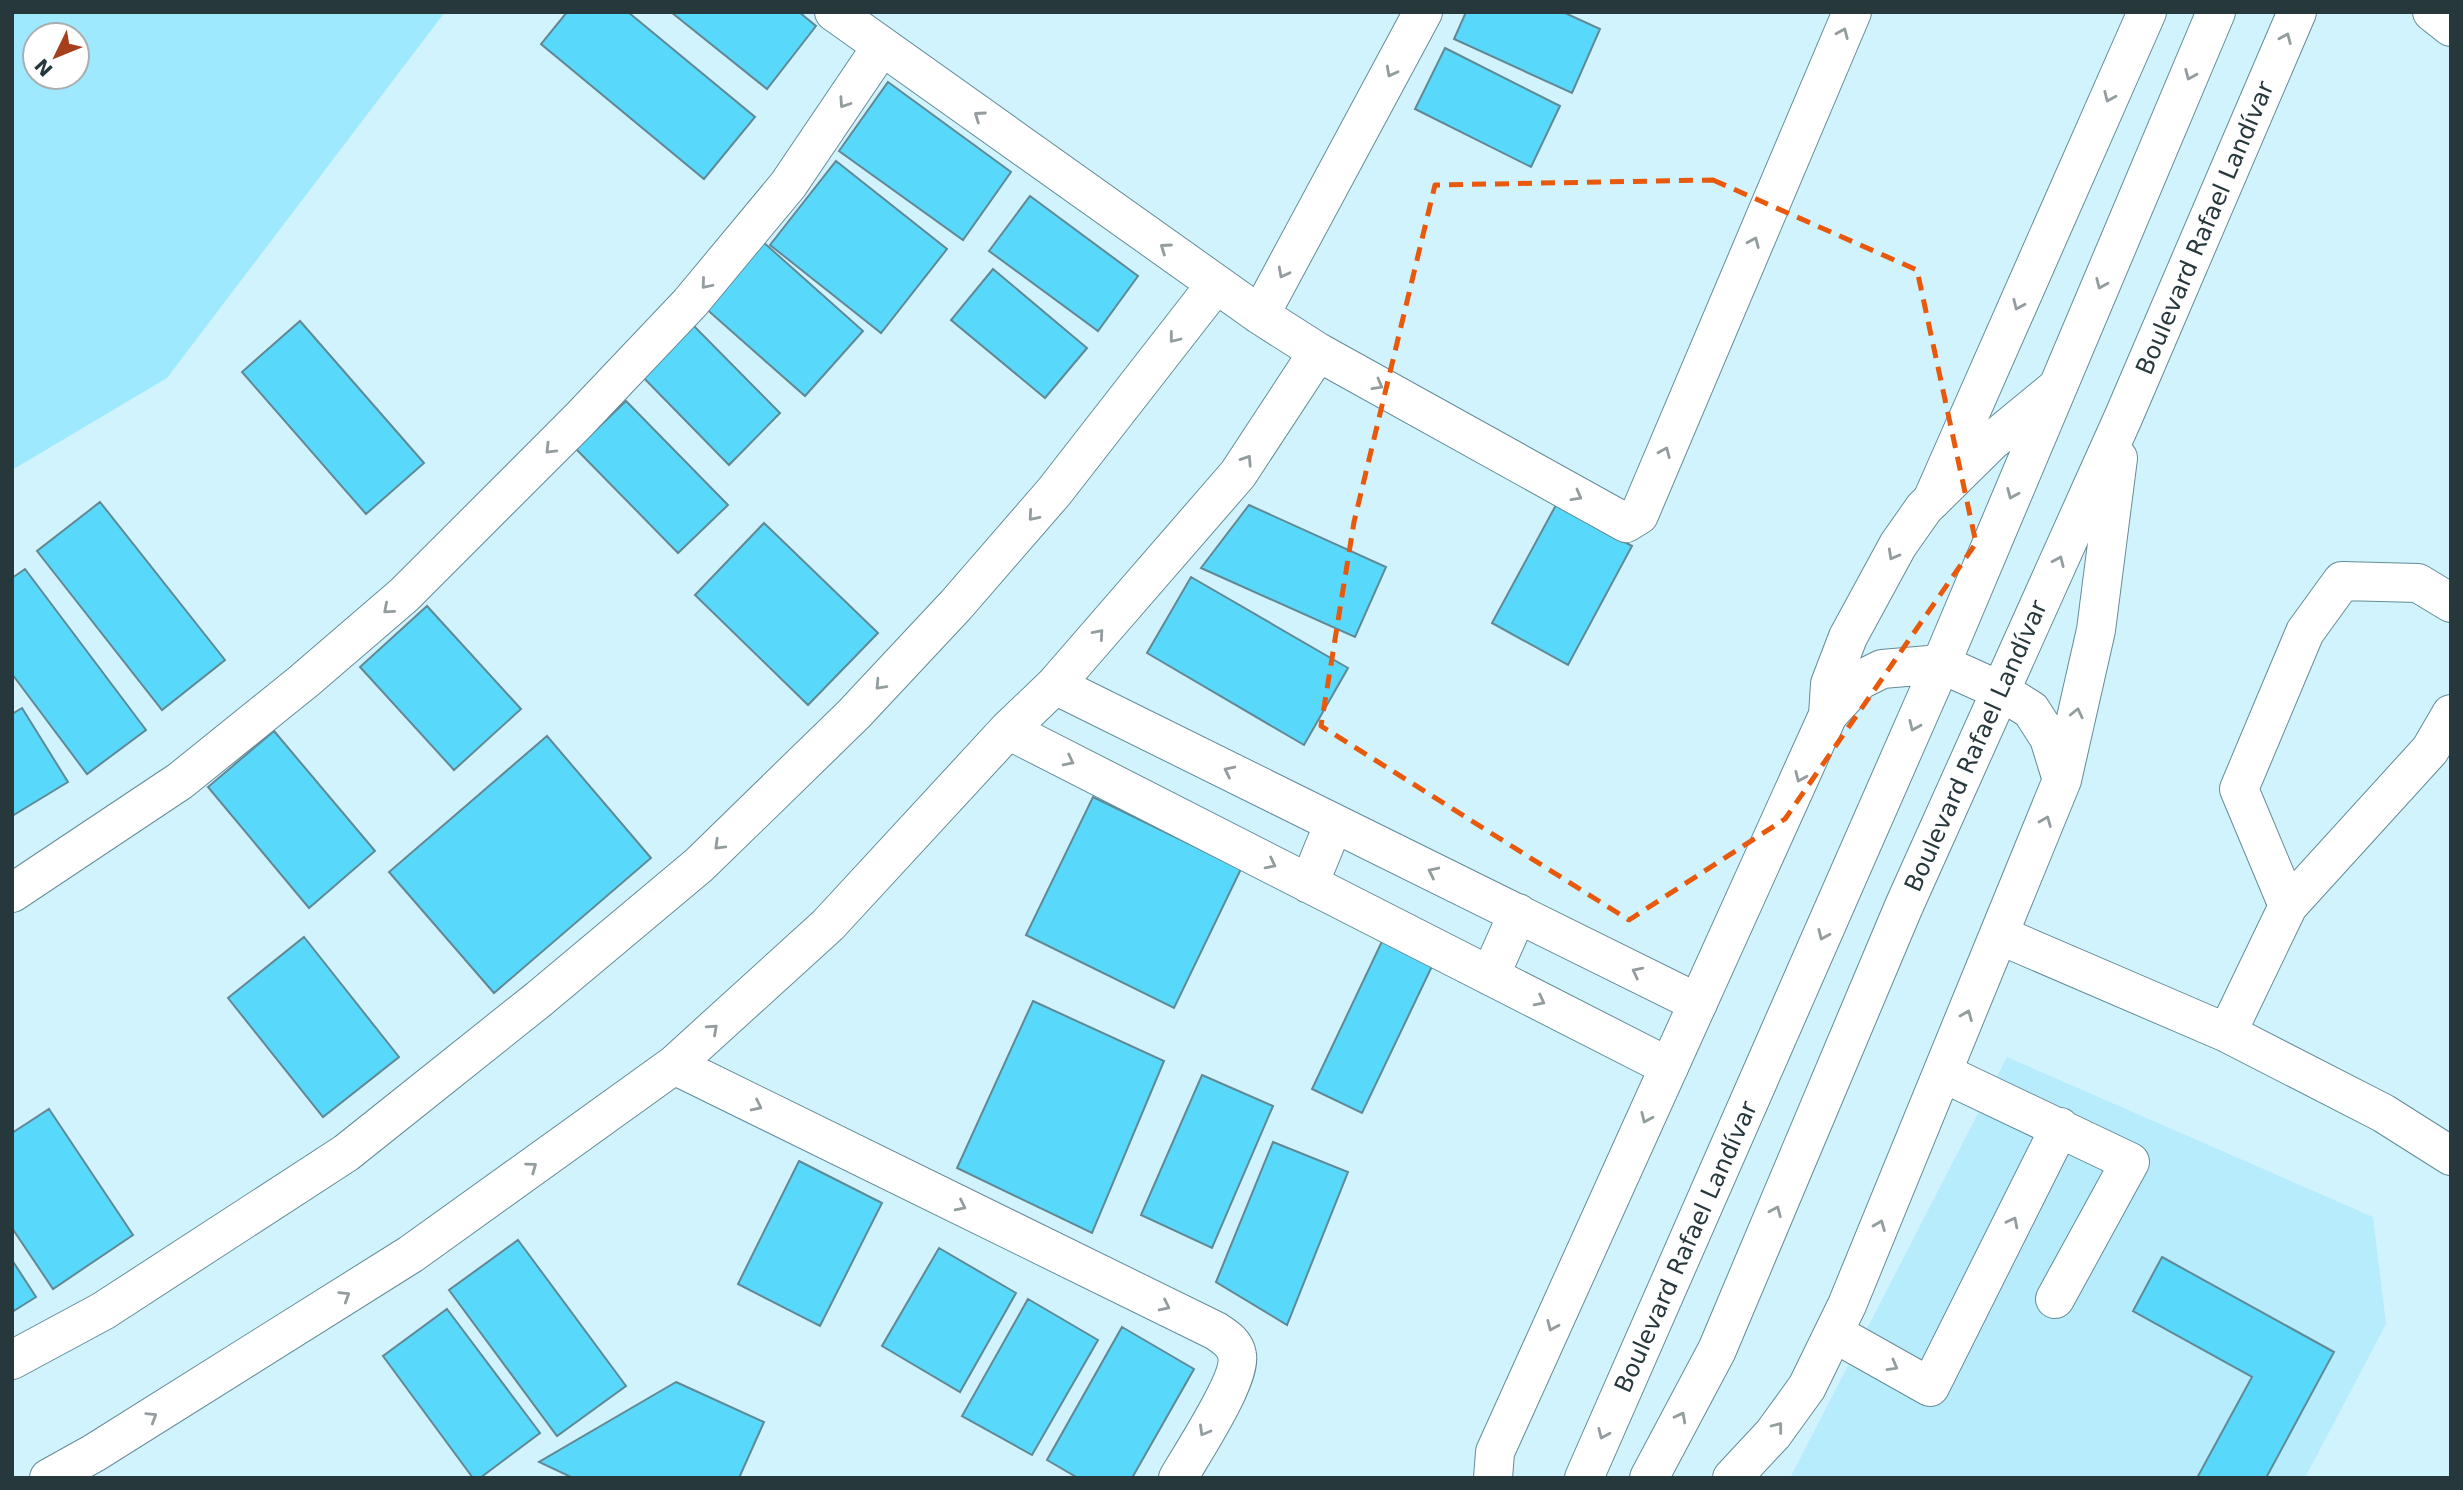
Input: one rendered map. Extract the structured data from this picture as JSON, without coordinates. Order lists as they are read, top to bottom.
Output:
{
  "streets": {
    "street": ["Boulevard Rafael Landívar"]
  },
  "north": "bottom left"
}
